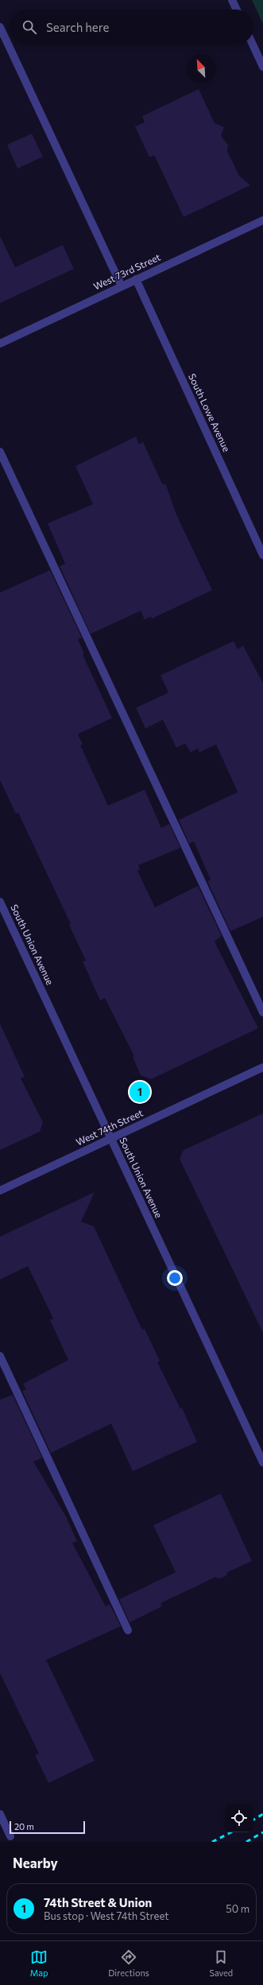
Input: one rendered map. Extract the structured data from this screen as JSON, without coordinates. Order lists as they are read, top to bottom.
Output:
{
  "streets": {
    "street": [
      "West 73rd Street",
      "South Lowe Avenue",
      "South Union Avenue",
      "West 74th Street"
    ]
  },
  "crossings": [
    ["West 73rd Street", "South Lowe Avenue"],
    ["South Union Avenue", "West 74th Street"]
  ],
  "scale_bar": "20 m",
  "north": "top left",
  "page": {
    "search": "Search here",
    "pins": "1",
    "scale": "20 m",
    "heading": "Nearby",
    "list": [
      {
        "mark": "1",
        "name": "74th Street & Union",
        "note": "Bus stop · West 74th Street",
        "value": "50 m"
      }
    ],
    "nav": ["Map", "Directions", "Saved"]
  }
}
